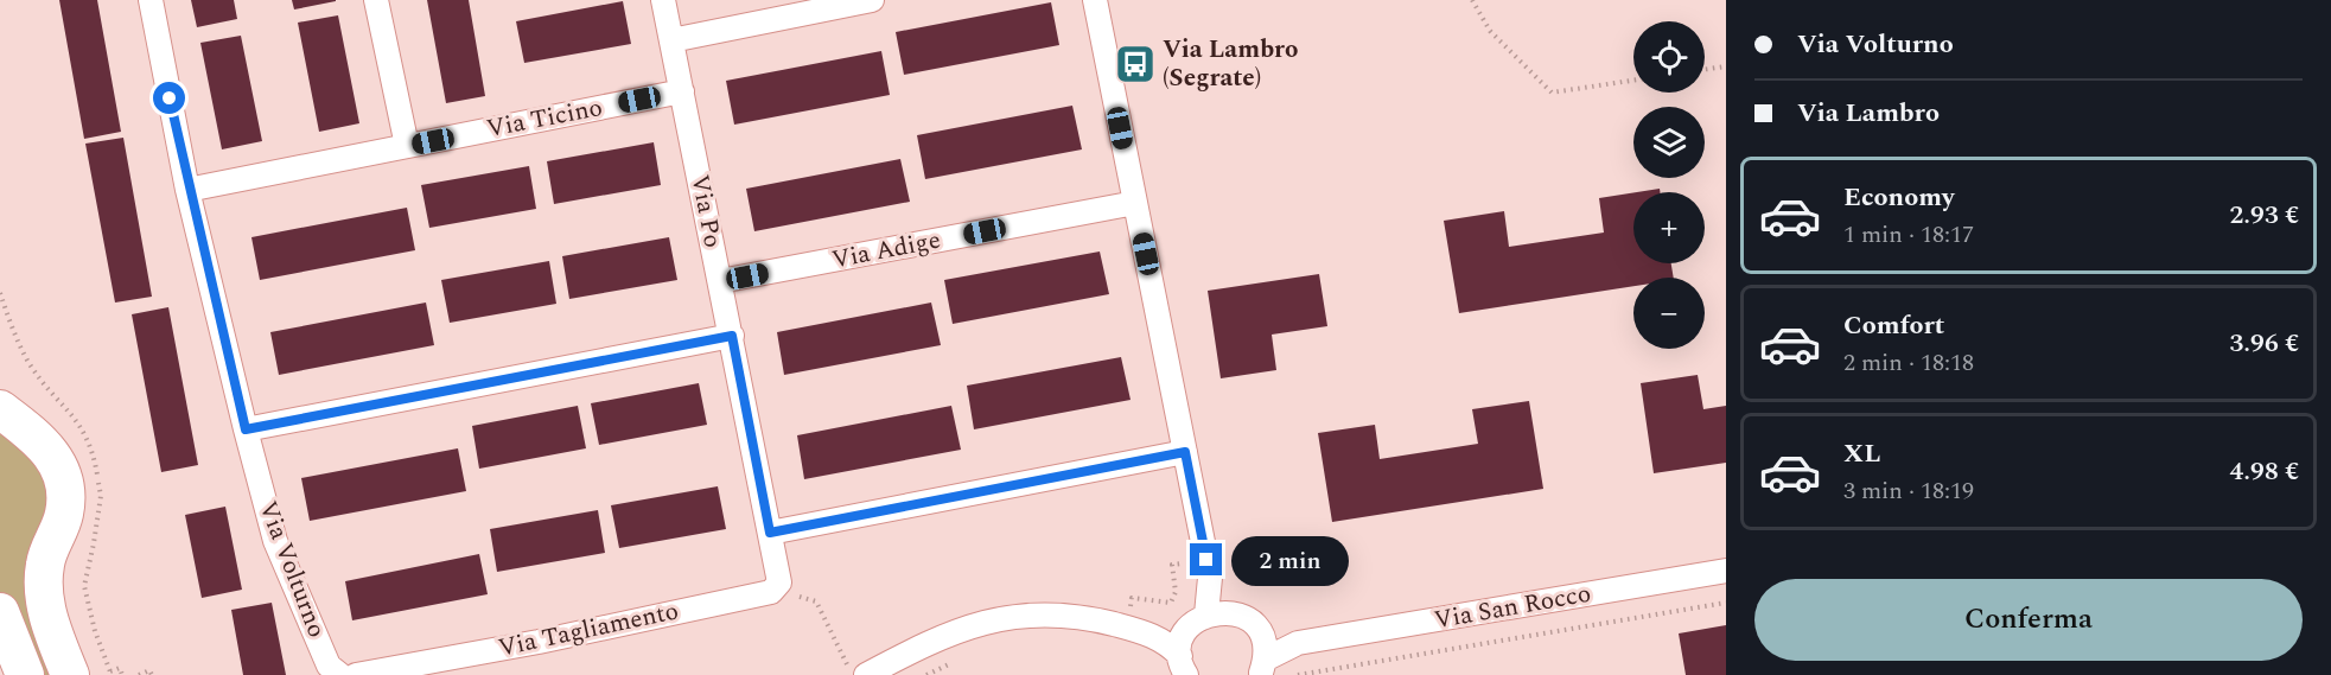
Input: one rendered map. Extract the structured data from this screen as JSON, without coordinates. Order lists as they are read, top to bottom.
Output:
{
  "streets": {
    "street": [
      "Via Ticino",
      "Via Po",
      "Via Adige",
      "Via Volturno",
      "Via San Rocco",
      "Via Tagliamento"
    ]
  },
  "crossings": [
    ["Via Ticino", "Via Po"],
    ["Via Ticino", "Via Volturno"],
    ["Via Po", "Via Adige"],
    ["Via Po", "Via Tagliamento"]
  ],
  "places": {
    "bus stop": ["Via Lambro (Segrate)"]
  },
  "page": {
    "banner": ["Via Volturno", "Via Lambro"],
    "map_buttons": ["+", "−"],
    "list": [
      {
        "name": "Economy",
        "note": "1 min · 18:17",
        "value": "2.93 €"
      },
      {
        "name": "Comfort",
        "note": "2 min · 18:18",
        "value": "3.96 €"
      },
      {
        "name": "XL",
        "note": "3 min · 18:19",
        "value": "4.98 €"
      }
    ],
    "bubble": "2 min",
    "buttons": "Conferma"
  }
}
